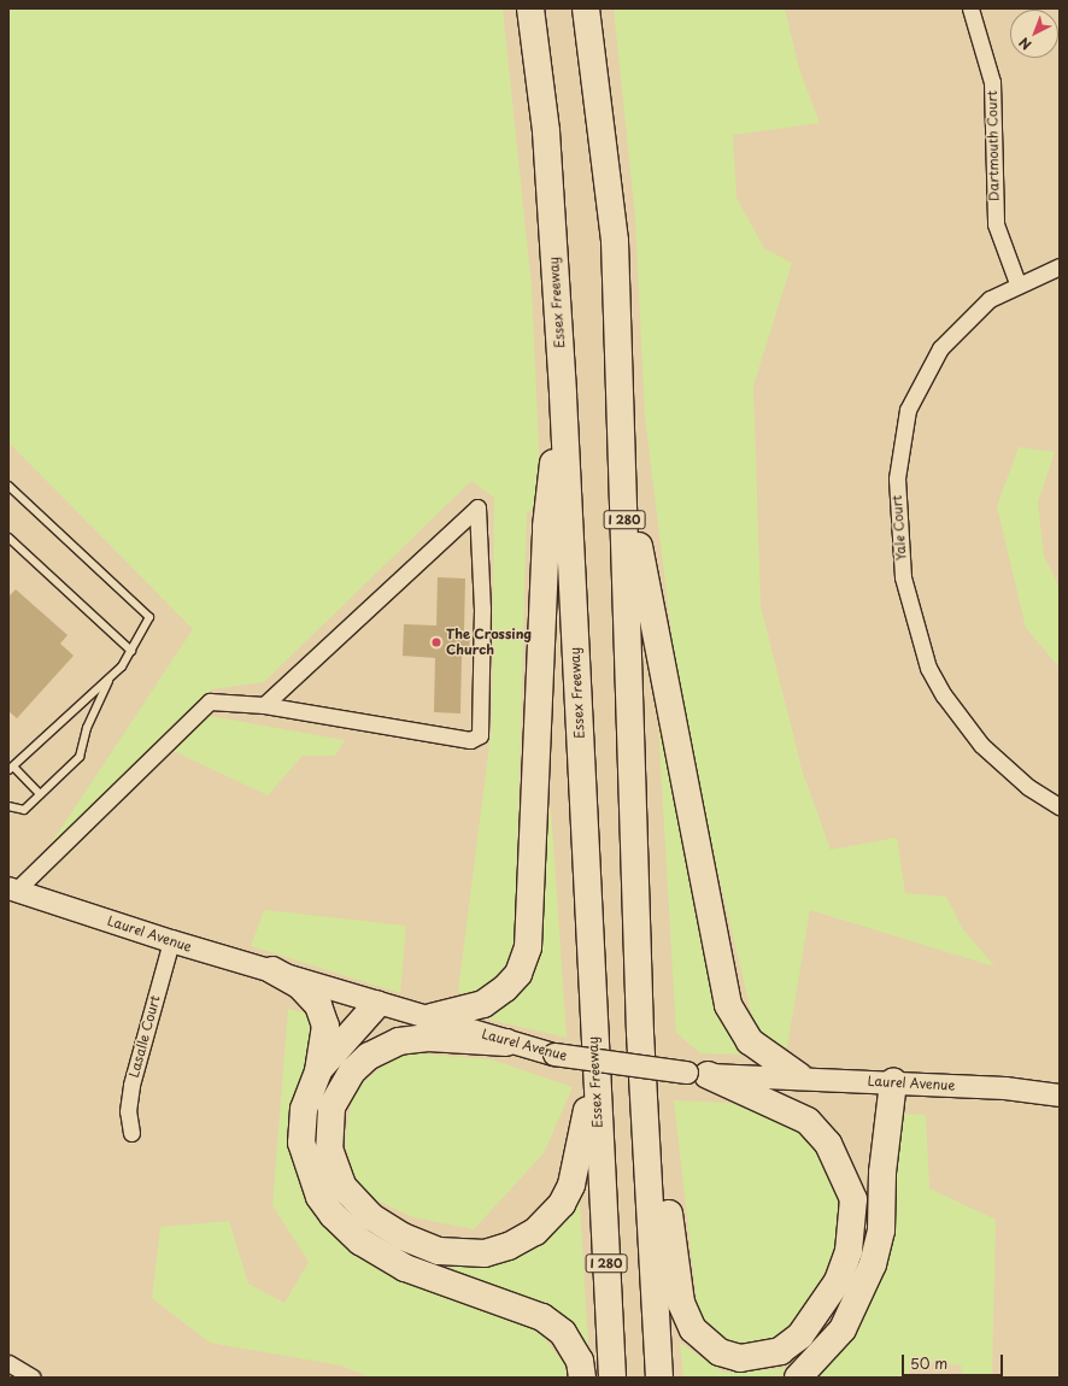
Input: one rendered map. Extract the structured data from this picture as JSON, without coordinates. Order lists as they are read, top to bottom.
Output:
{
  "streets": {
    "highway": ["Essex Freeway", "I 280"],
    "main road": ["Laurel Avenue"],
    "street": ["Dartmouth Court", "Yale Court", "Lasalle Court"]
  },
  "crossings": [
    ["Dartmouth Court", "Yale Court"],
    ["Laurel Avenue", "Lasalle Court"]
  ],
  "places": ["The Crossing Church"],
  "scale_bar": "50 m",
  "north": "bottom left"
}
